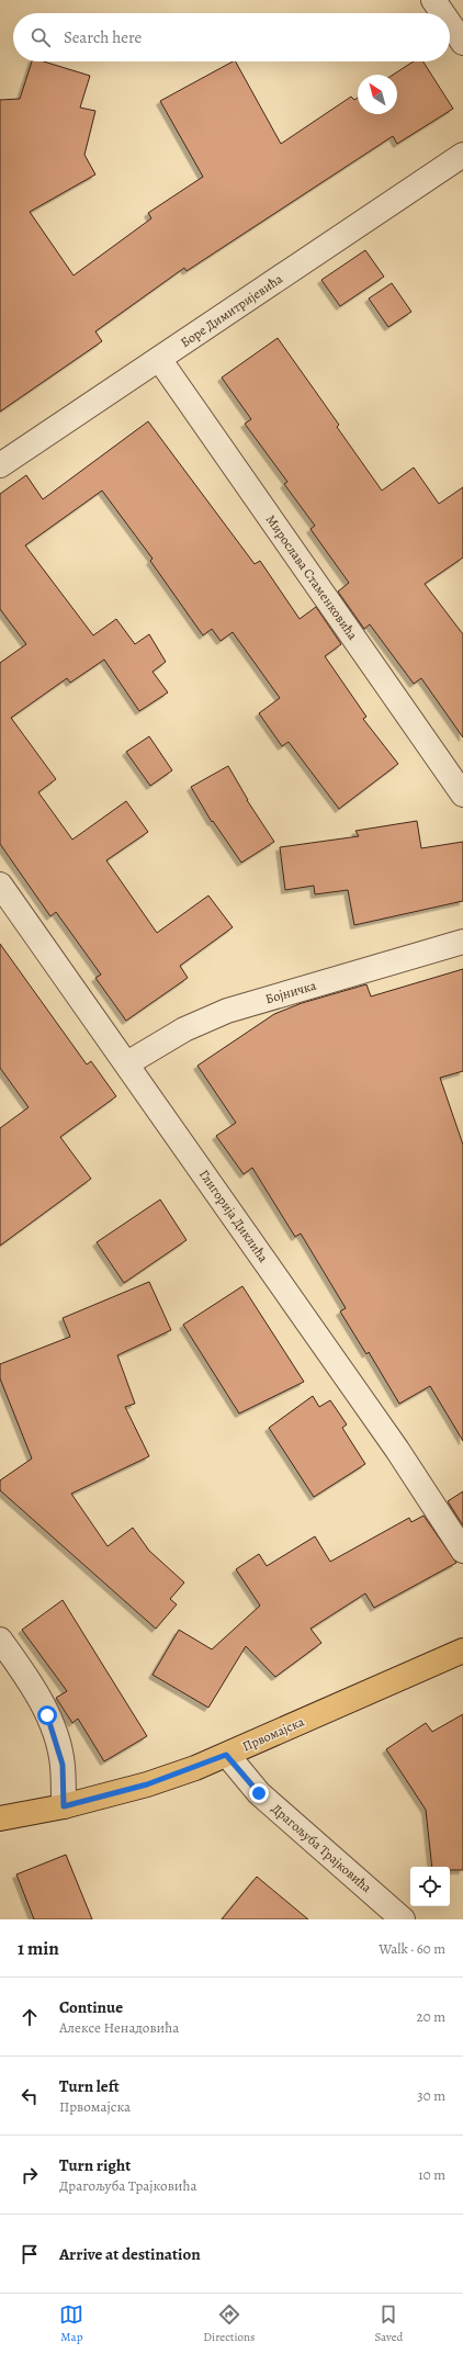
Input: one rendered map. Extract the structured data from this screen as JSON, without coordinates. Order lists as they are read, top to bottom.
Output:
{
  "streets": {
    "main road": ["Првомајска"],
    "street": [
      "Боре Димитријевића",
      "Мирослава Стаменковића",
      "Бојничка",
      "Глигорија Диклића",
      "Драгољуба Трајковића"
    ]
  },
  "crossings": [
    ["Боре Димитријевића", "Мирослава Стаменковића"],
    ["Бојничка", "Глигорија Диклића"],
    ["Првомајска", "Драгољуба Трајковића"]
  ],
  "north": "top left",
  "page": {
    "search": "Search here",
    "heading": ["1 min", "Walk · 60 m"],
    "list": [
      ["Continue", "Алексе Ненадовића", "20 m"],
      ["Turn left", "Првомајска", "30 m"],
      ["Turn right", "Драгољуба Трајковића", "10 m"],
      "Arrive at destination"
    ],
    "nav": ["Map", "Directions", "Saved"]
  }
}
